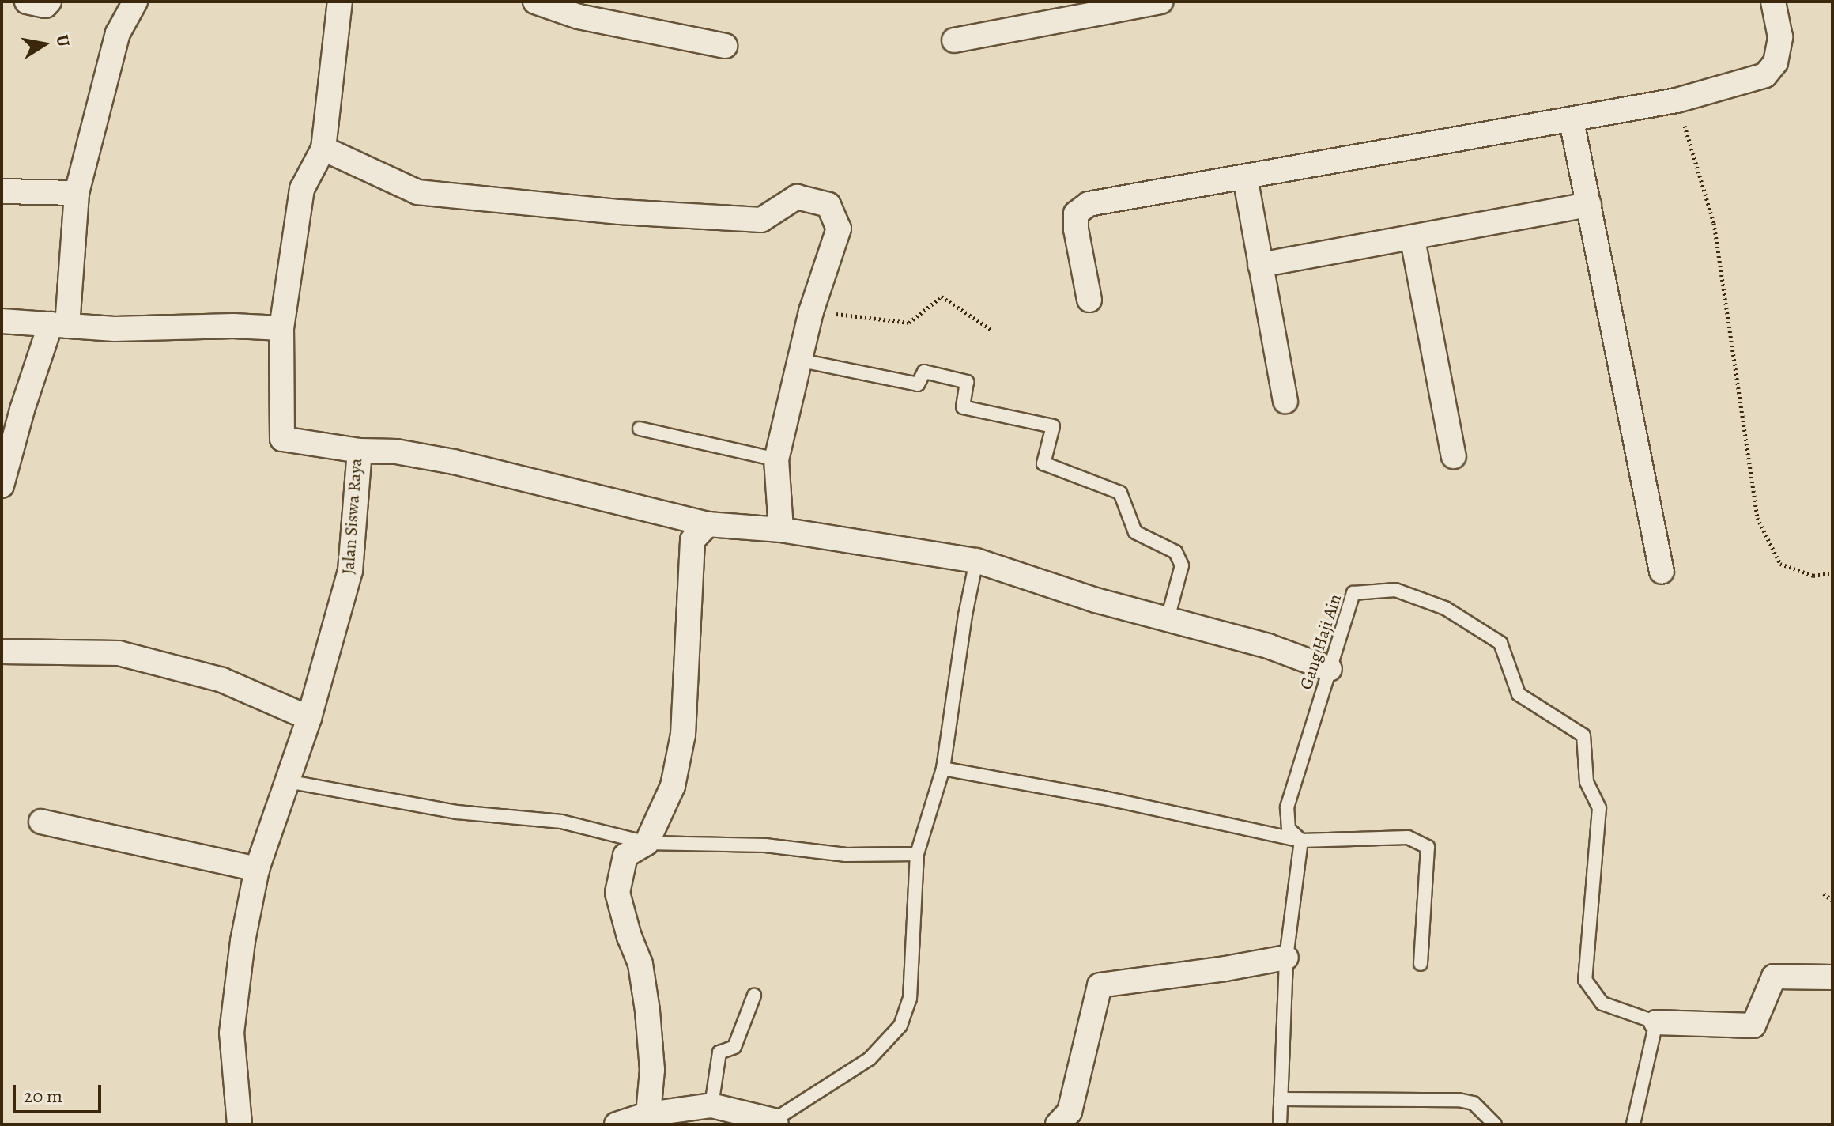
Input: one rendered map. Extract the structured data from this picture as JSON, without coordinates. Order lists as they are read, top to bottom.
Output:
{
  "streets": {
    "street": ["Jalan Siswa Raya"],
    "lane": ["Gang Haji Ain"]
  },
  "scale_bar": "20 m",
  "north": "right"
}
